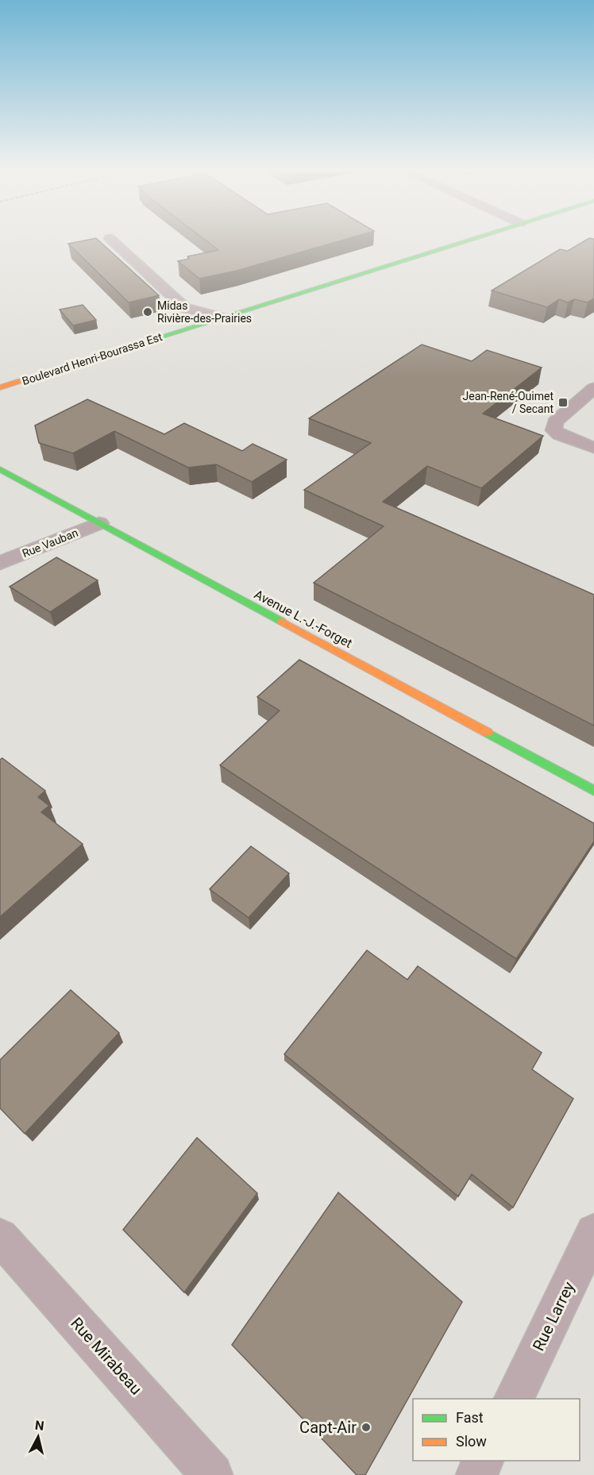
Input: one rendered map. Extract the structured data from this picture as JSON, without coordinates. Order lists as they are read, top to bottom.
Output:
{
  "streets": {
    "main road": ["Boulevard Henri-Bourassa Est", "Avenue L.-J.-Forget"],
    "street": ["Rue Vauban", "Rue Larrey", "Rue Mirabeau"]
  },
  "crossings": [
    ["Rue Vauban", "Avenue L.-J.-Forget"]
  ],
  "places": {
    "other": ["Midas Rivière-des-Prairies", "Capt-Air"],
    "transit": ["Jean-René-Ouimet / Secant"]
  },
  "legend": ["Fast", "Slow"],
  "north": "top"
}
